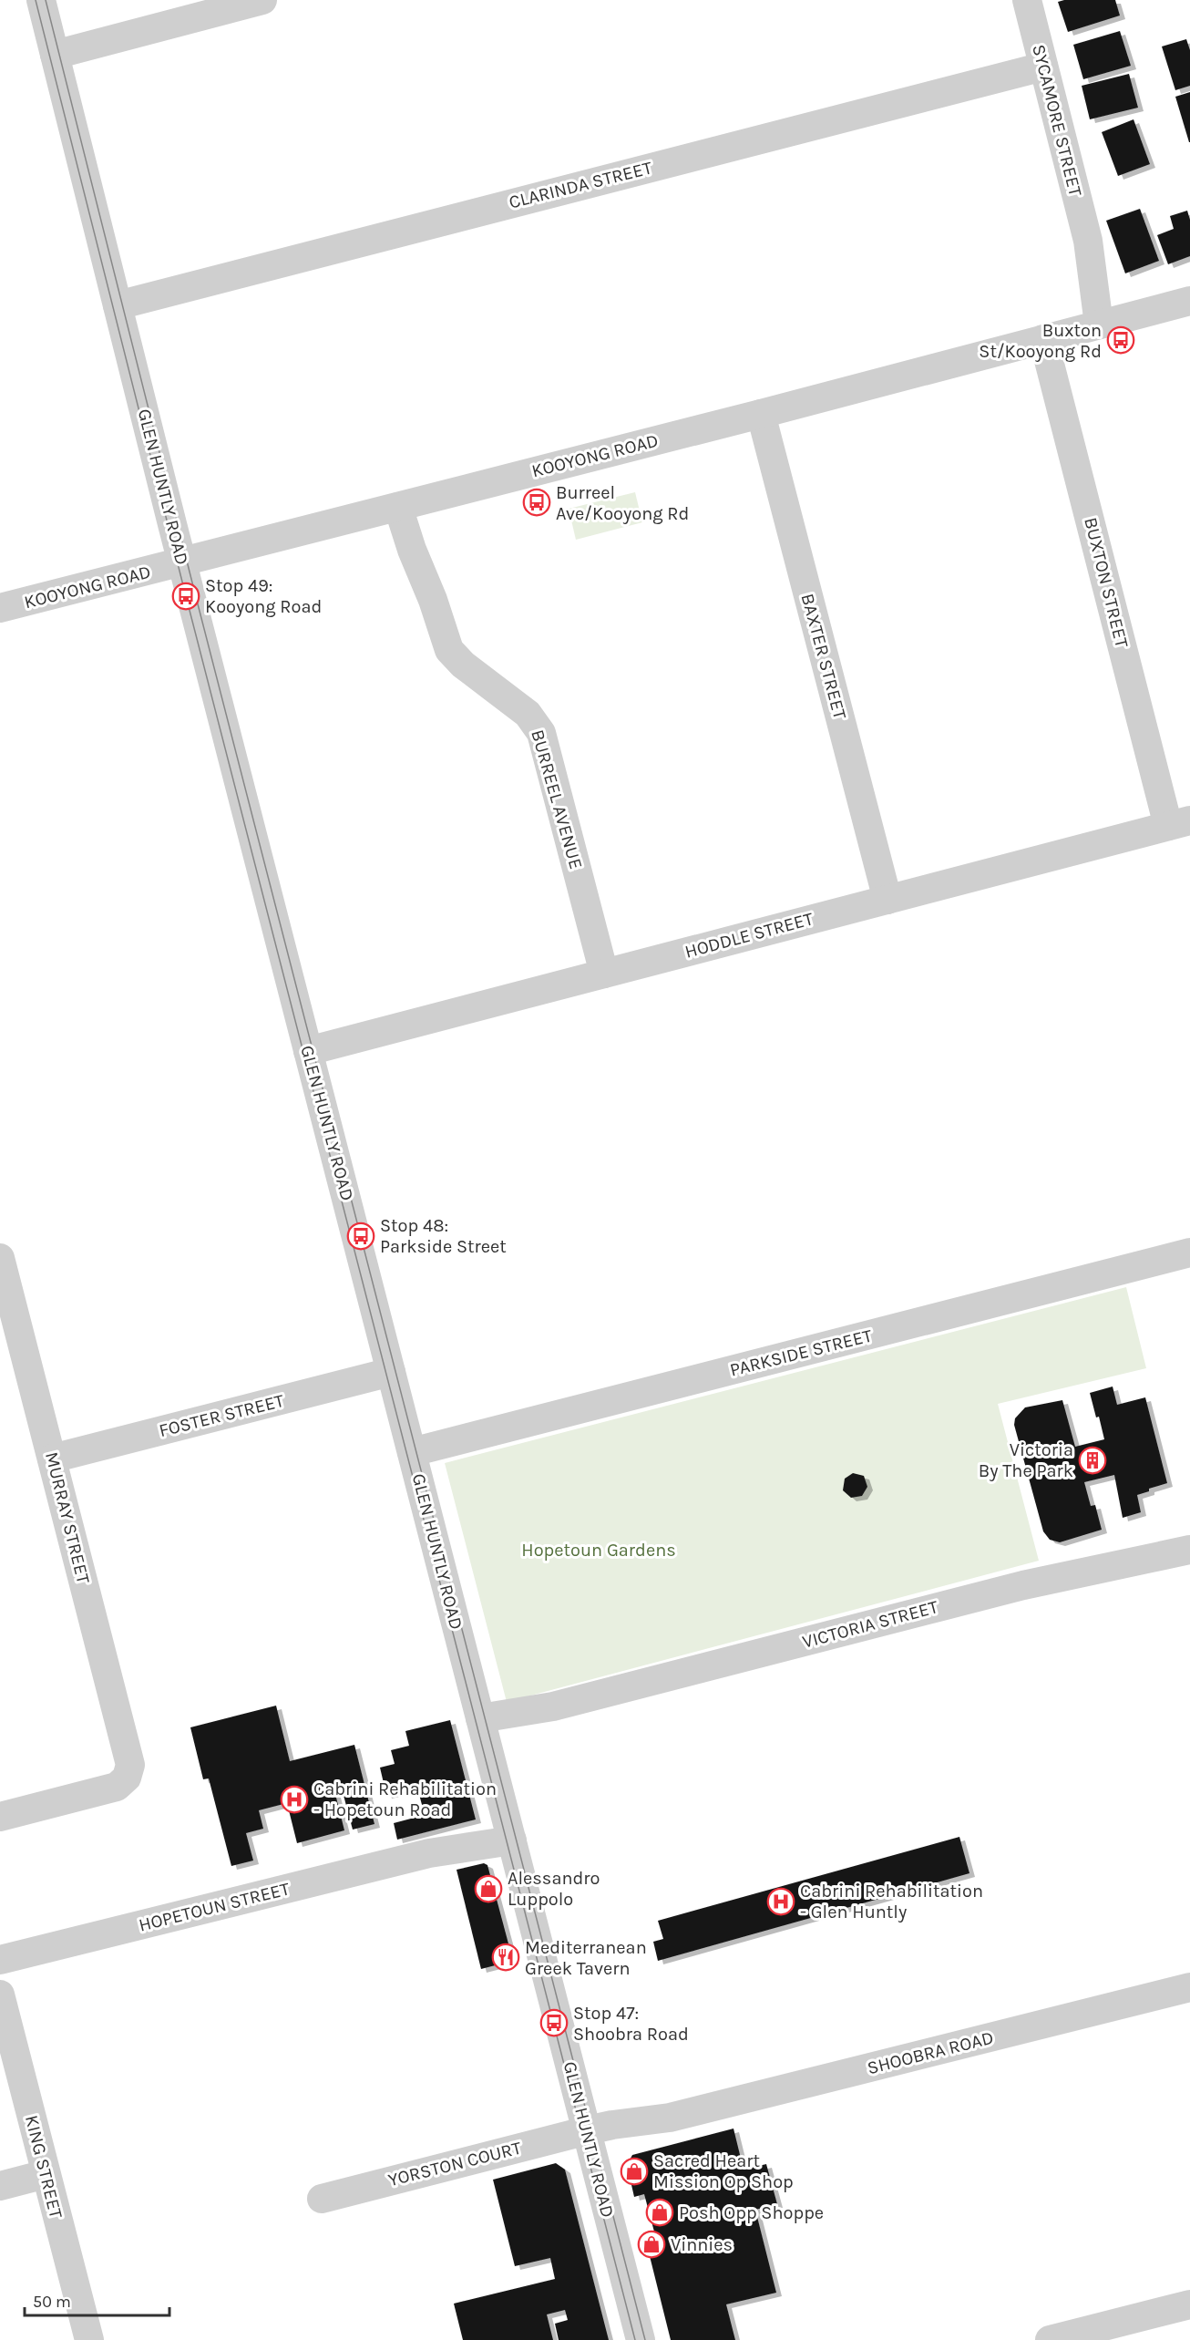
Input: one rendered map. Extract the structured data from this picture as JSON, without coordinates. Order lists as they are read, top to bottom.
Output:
{
  "streets": {
    "street": [
      "SYCAMORE STREET",
      "CLARINDA STREET",
      "KOOYONG ROAD",
      "GLEN HUNTLY ROAD",
      "BUXTON STREET",
      "BAXTER STREET",
      "BURREEL AVENUE",
      "HODDLE STREET",
      "PARKSIDE STREET",
      "FOSTER STREET",
      "MURRAY STREET",
      "VICTORIA STREET",
      "HOPETOUN STREET",
      "SHOOBRA ROAD",
      "YORSTON COURT",
      "KING STREET"
    ]
  },
  "crossings": [
    ["SYCAMORE STREET", "CLARINDA STREET"],
    ["SYCAMORE STREET", "KOOYONG ROAD"],
    ["CLARINDA STREET", "GLEN HUNTLY ROAD"],
    ["KOOYONG ROAD", "GLEN HUNTLY ROAD"],
    ["KOOYONG ROAD", "BUXTON STREET"],
    ["KOOYONG ROAD", "BAXTER STREET"],
    ["KOOYONG ROAD", "BURREEL AVENUE"],
    ["GLEN HUNTLY ROAD", "HODDLE STREET"],
    ["GLEN HUNTLY ROAD", "PARKSIDE STREET"],
    ["GLEN HUNTLY ROAD", "FOSTER STREET"],
    ["GLEN HUNTLY ROAD", "VICTORIA STREET"],
    ["GLEN HUNTLY ROAD", "HOPETOUN STREET"],
    ["GLEN HUNTLY ROAD", "SHOOBRA ROAD"],
    ["GLEN HUNTLY ROAD", "YORSTON COURT"],
    ["BUXTON STREET", "HODDLE STREET"],
    ["BAXTER STREET", "HODDLE STREET"],
    ["BURREEL AVENUE", "HODDLE STREET"],
    ["FOSTER STREET", "MURRAY STREET"],
    ["SHOOBRA ROAD", "YORSTON COURT"]
  ],
  "parks": ["Hopetoun Gardens"],
  "places": {
    "bus stop": [
      "Buxton St/Kooyong Rd",
      "Burreel Ave/Kooyong Rd",
      "Stop 49: Kooyong Road",
      "Stop 48: Parkside Street",
      "Stop 47: Shoobra Road"
    ],
    "building": ["Victoria By The Park"],
    "hospital": ["Cabrini Rehabilitation - Hopetoun Road", "Cabrini Rehabilitation - Glen Huntly"],
    "shop": [
      "Alessandro Luppolo",
      "Sacred Heart Mission Op Shop",
      "Posh Opp Shoppe",
      "Vinnies"
    ],
    "restaurant": ["Mediterranean Greek Tavern"]
  },
  "scale_bar": "50 m"
}
